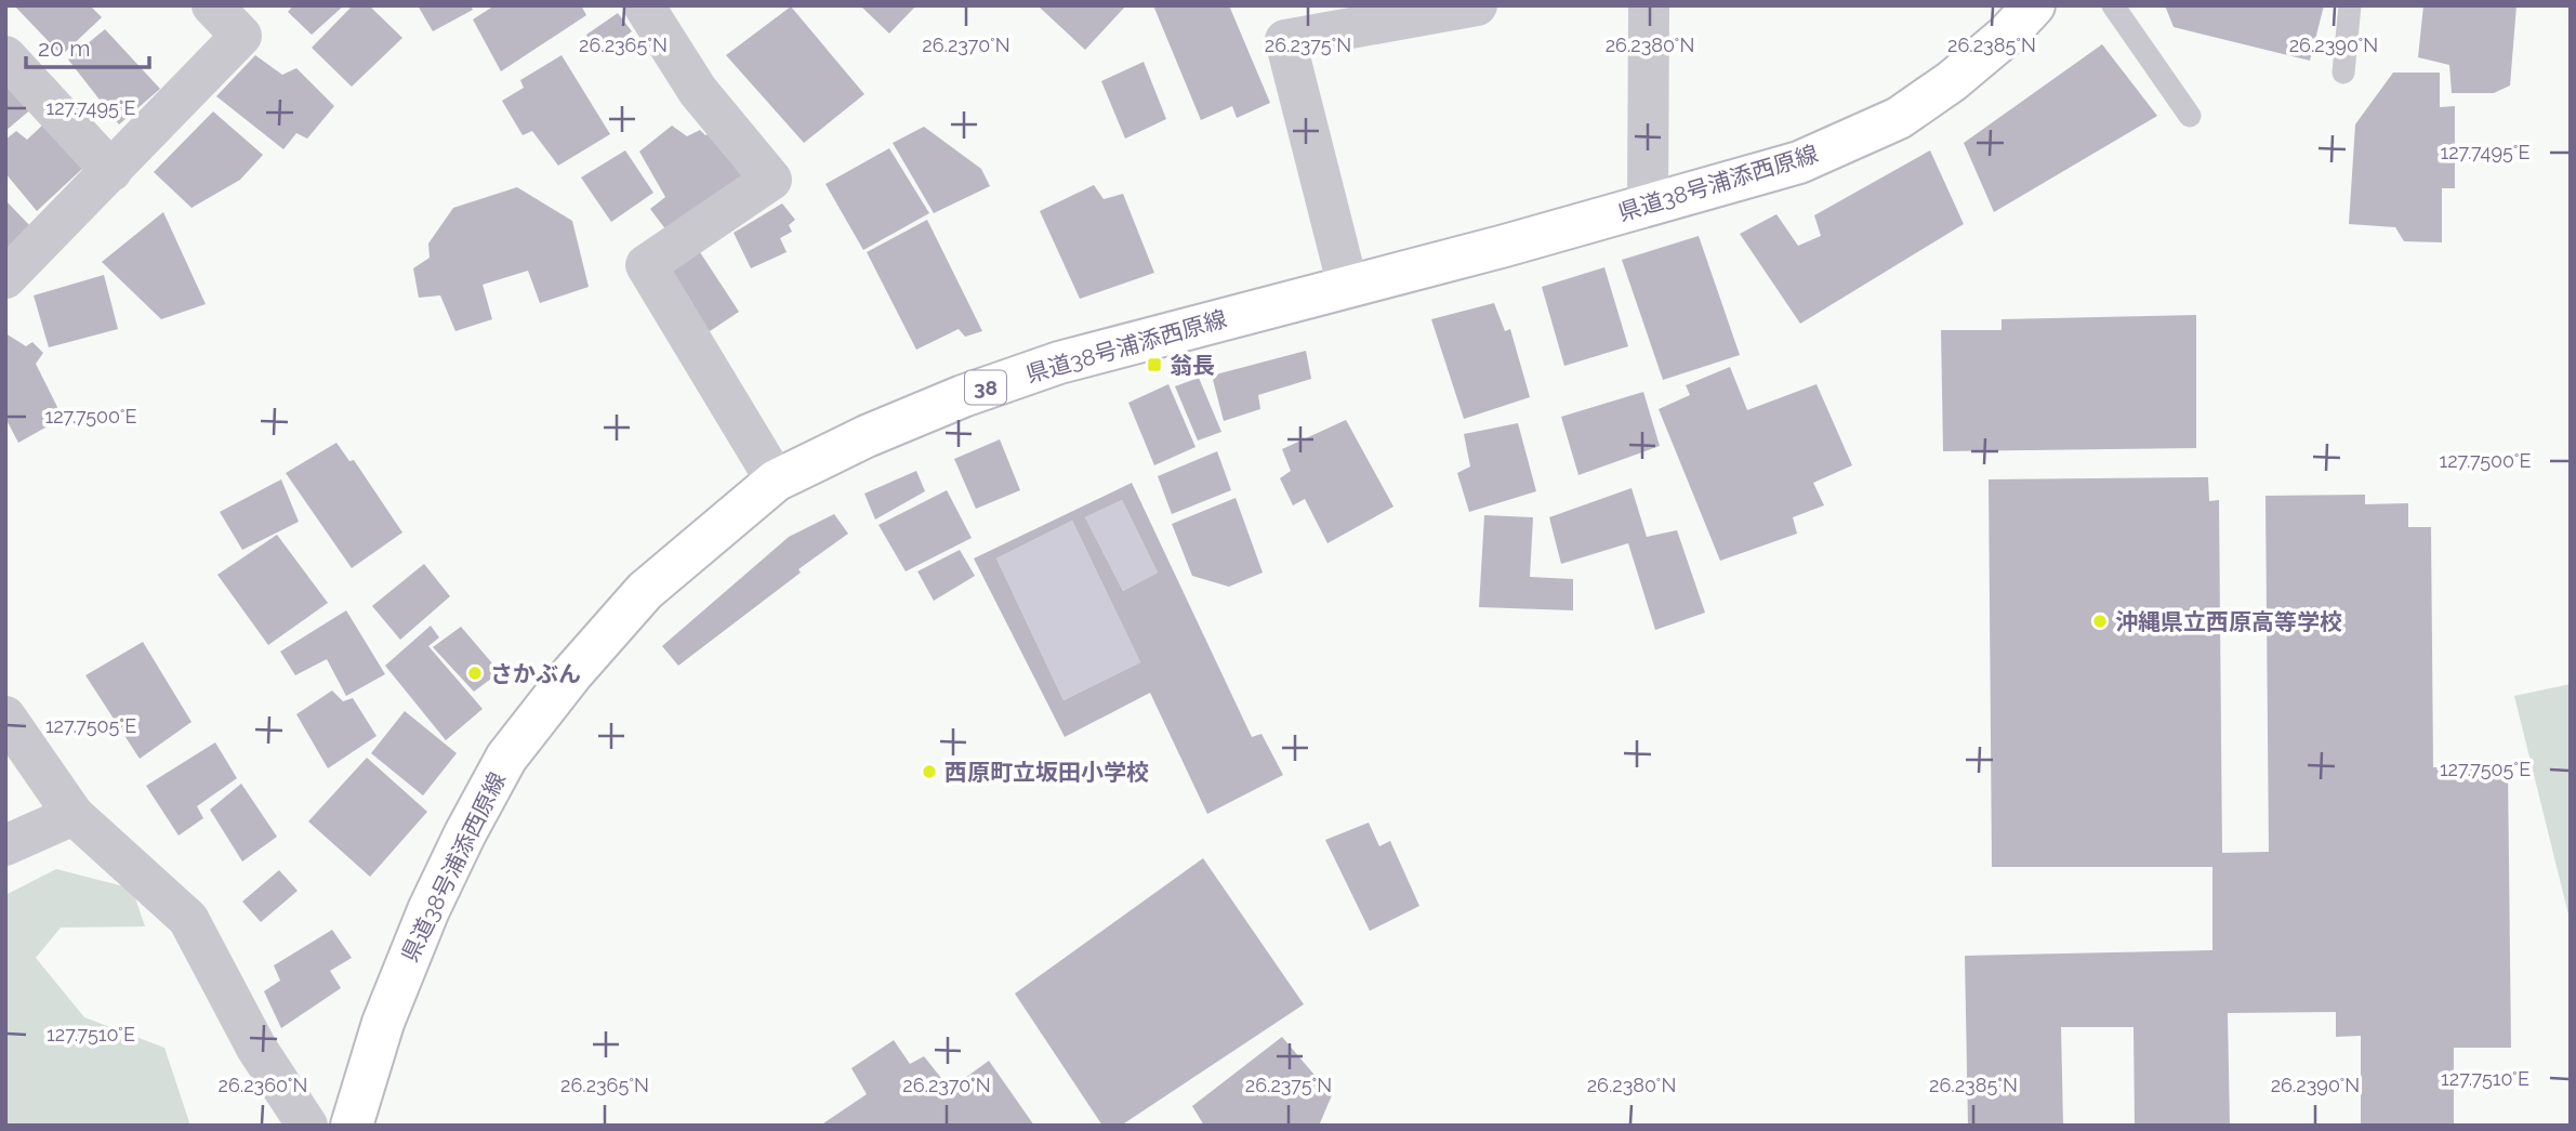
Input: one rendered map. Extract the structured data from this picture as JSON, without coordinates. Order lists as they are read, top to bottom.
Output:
{
  "streets": {
    "main road": ["県道38号浦添西原線", "38"]
  },
  "places": {
    "transit": ["翁長"],
    "other": ["沖縄県立西原高等学校", "さかぶん", "西原町立坂田小学校"]
  },
  "scale_bar": "20 m",
  "coordinates": [
    "26.2365°N",
    "26.2370°N",
    "26.2375°N",
    "26.2380°N",
    "26.2385°N",
    "26.2390°N",
    "127.7495°E",
    "127.7500°E",
    "127.7505°E",
    "127.7510°E",
    "26.2360°N"
  ]
}
